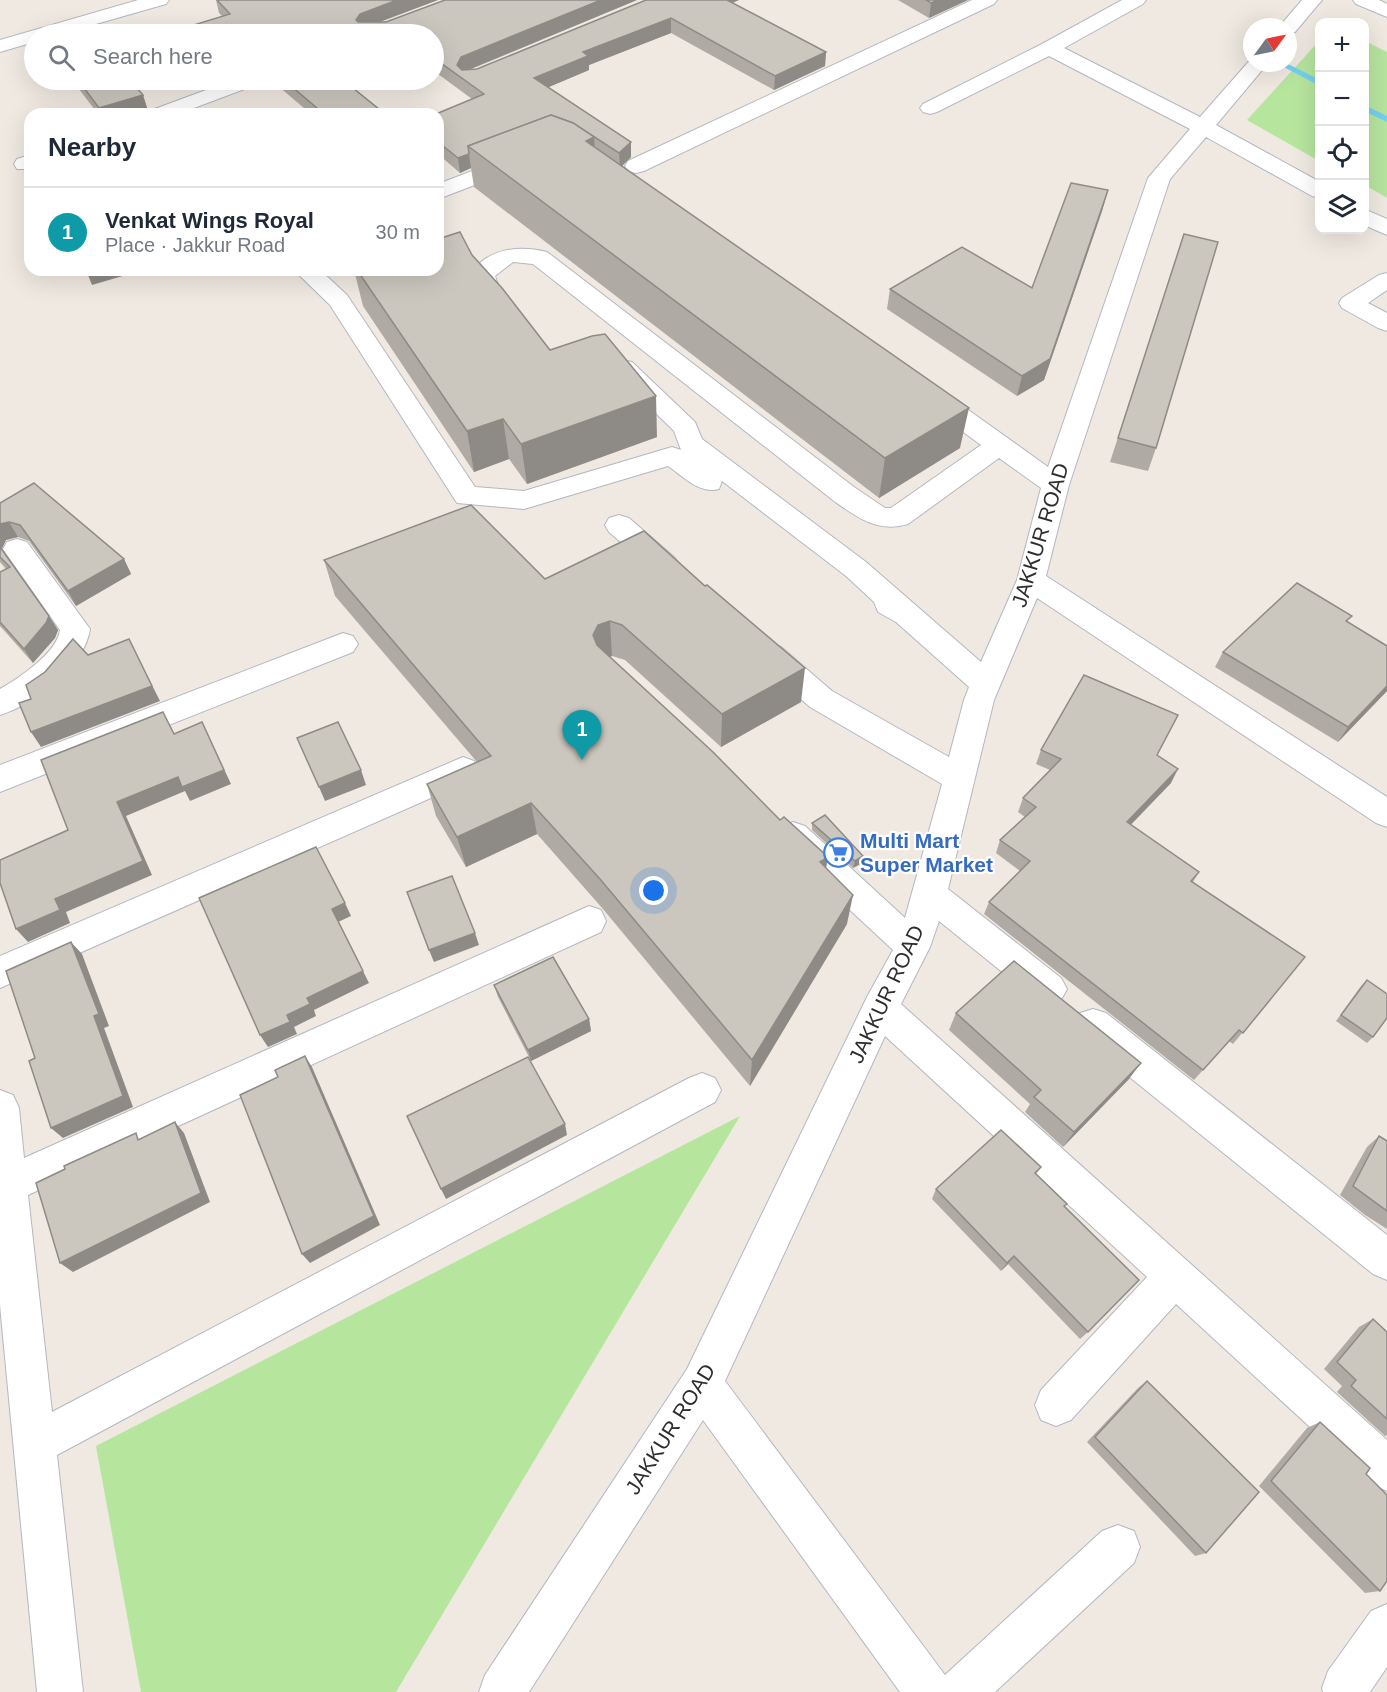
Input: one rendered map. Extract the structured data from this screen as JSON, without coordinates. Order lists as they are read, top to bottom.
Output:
{
  "streets": {
    "street": ["JAKKUR ROAD"]
  },
  "places": {
    "supermarket": ["Multi Mart Super Market"]
  },
  "north": "top right",
  "page": {
    "map_buttons": ["+", "−"],
    "search": "Search here",
    "heading": "Nearby",
    "list": [
      {
        "mark": "1",
        "name": "Venkat Wings Royal",
        "note": "Place · Jakkur Road",
        "value": "30 m"
      }
    ],
    "pins": "1"
  }
}
